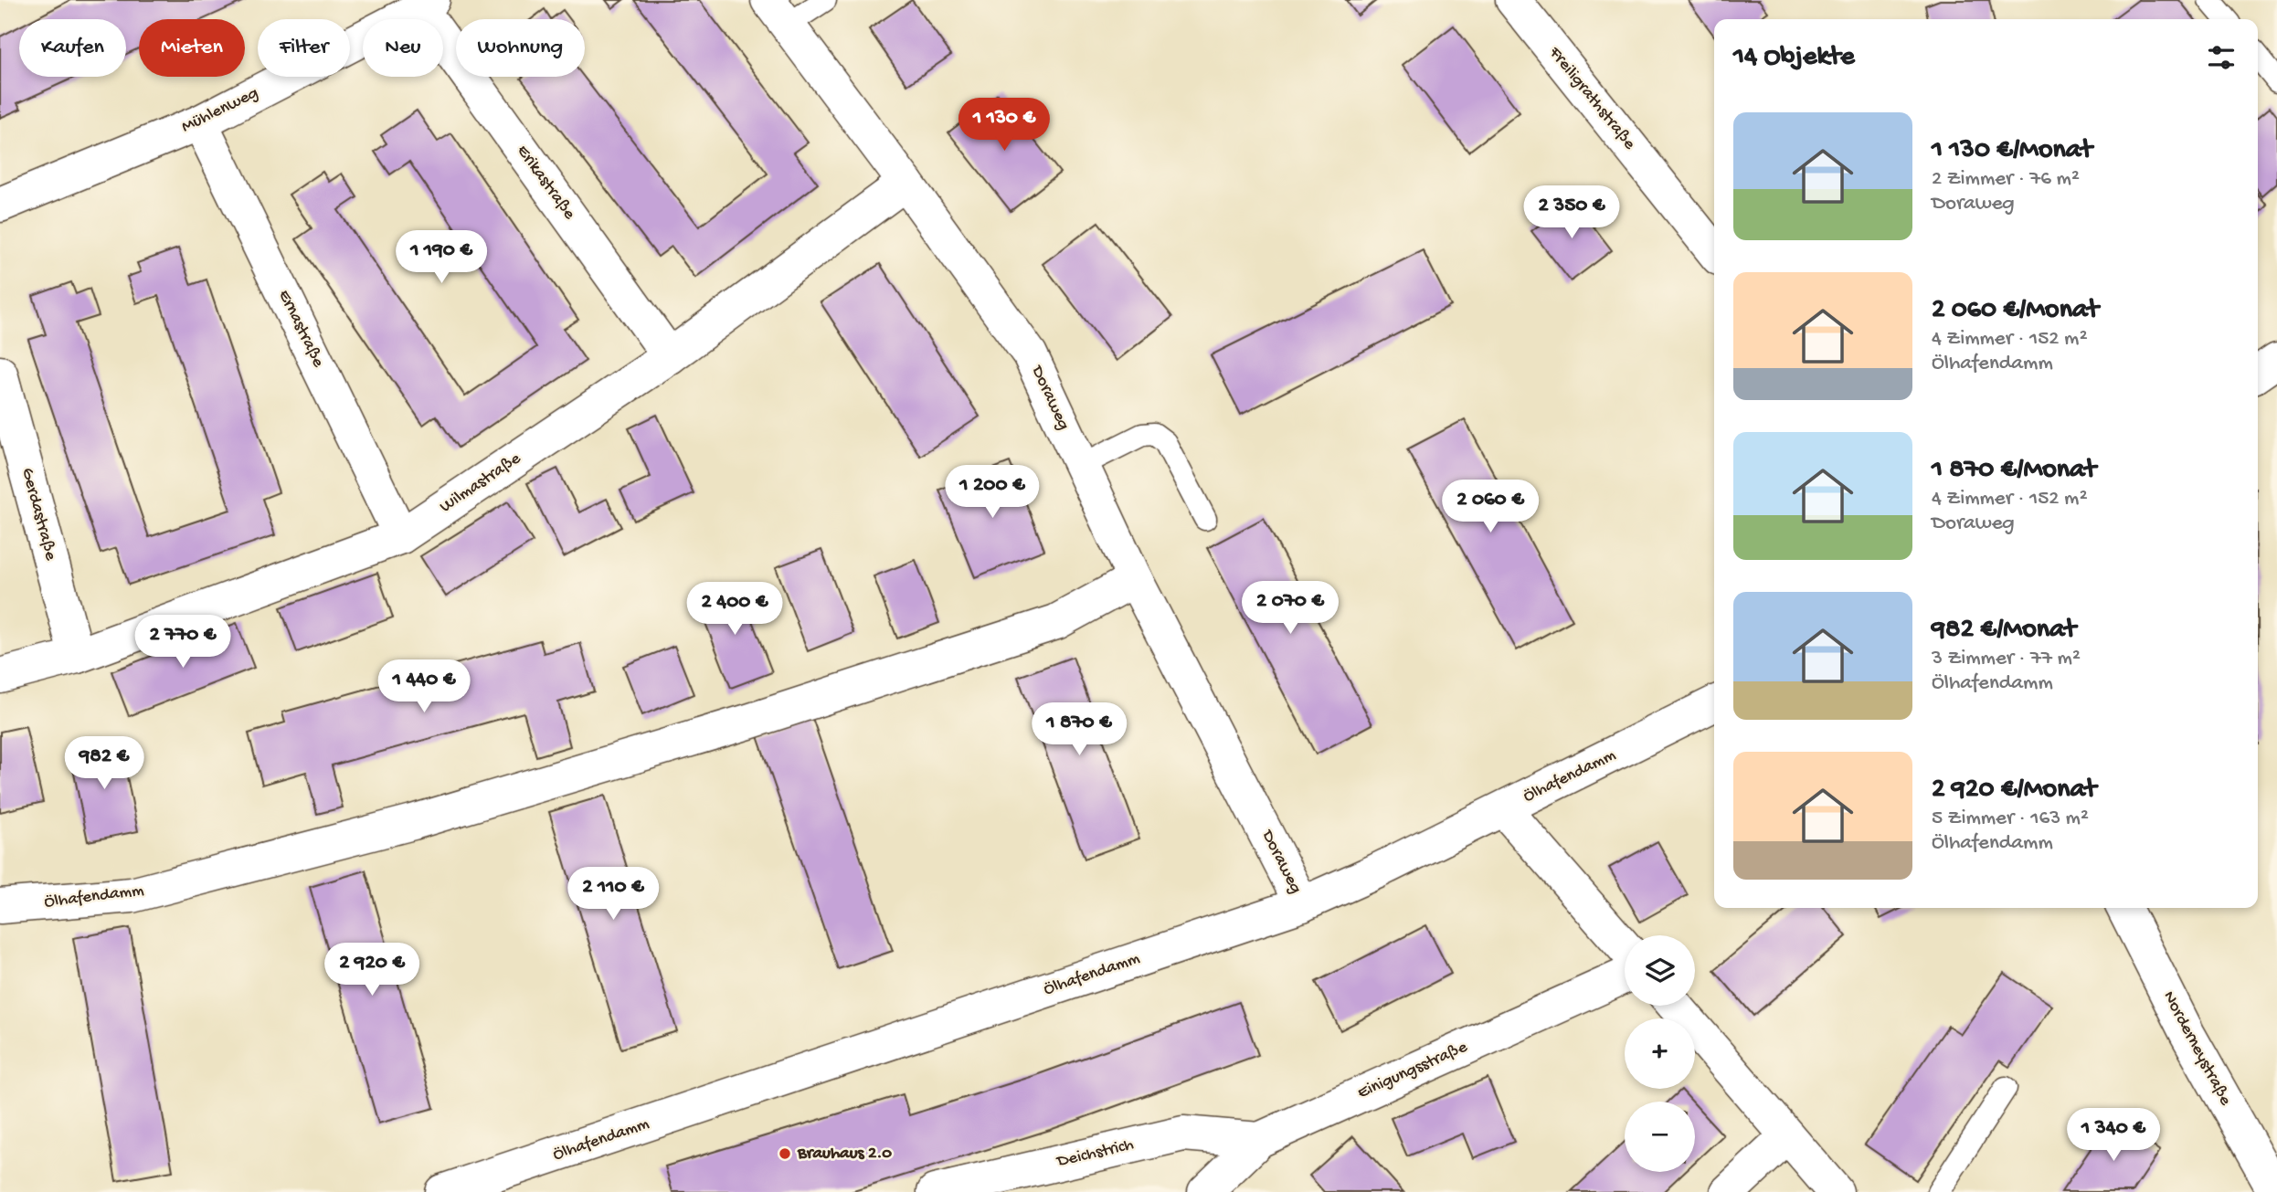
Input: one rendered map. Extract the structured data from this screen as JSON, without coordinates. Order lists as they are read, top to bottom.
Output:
{
  "streets": {
    "street": [
      "Freiligrathstraße",
      "Mühlenweg",
      "Erikastraße",
      "Ernastraße",
      "Doraweg",
      "Wilmastraße",
      "Gerdastraße",
      "Ölhafendamm",
      "Norderneystraße",
      "Einigungsstraße",
      "Deichstrich"
    ]
  },
  "crossings": [
    ["Mühlenweg", "Erikastraße"],
    ["Mühlenweg", "Ernastraße"],
    ["Erikastraße", "Wilmastraße"],
    ["Ernastraße", "Wilmastraße"],
    ["Doraweg", "Wilmastraße"],
    ["Doraweg", "Ölhafendamm"],
    ["Wilmastraße", "Gerdastraße"],
    ["Einigungsstraße", "Deichstrich"]
  ],
  "places": ["Brauhaus 2.0"],
  "page": {
    "chip": [
      "Kaufen",
      "Mieten",
      "Filter",
      "Neu",
      "Wohnung"
    ],
    "heading": "14 Objekte",
    "list": [
      {
        "name": "1 130 €/Monat",
        "note": "2 Zimmer · 76 m² · Doraweg"
      },
      {
        "name": "2 060 €/Monat",
        "note": "4 Zimmer · 152 m² · Ölhafendamm"
      },
      {
        "name": "1 870 €/Monat",
        "note": "4 Zimmer · 152 m² · Doraweg"
      },
      {
        "name": "982 €/Monat",
        "note": "3 Zimmer · 77 m² · Ölhafendamm"
      },
      {
        "name": "2 920 €/Monat",
        "note": "5 Zimmer · 163 m² · Ölhafendamm"
      }
    ],
    "price": [
      "1 130 €",
      "2 350 €",
      "1 190 €",
      "1 200 €",
      "2 060 €",
      "2 070 €",
      "2 400 €",
      "2 770 €",
      "1 440 €",
      "1 870 €",
      "982 €",
      "2 110 €",
      "2 920 €",
      "1 340 €"
    ],
    "map_buttons": ["+", "−"]
  }
}
